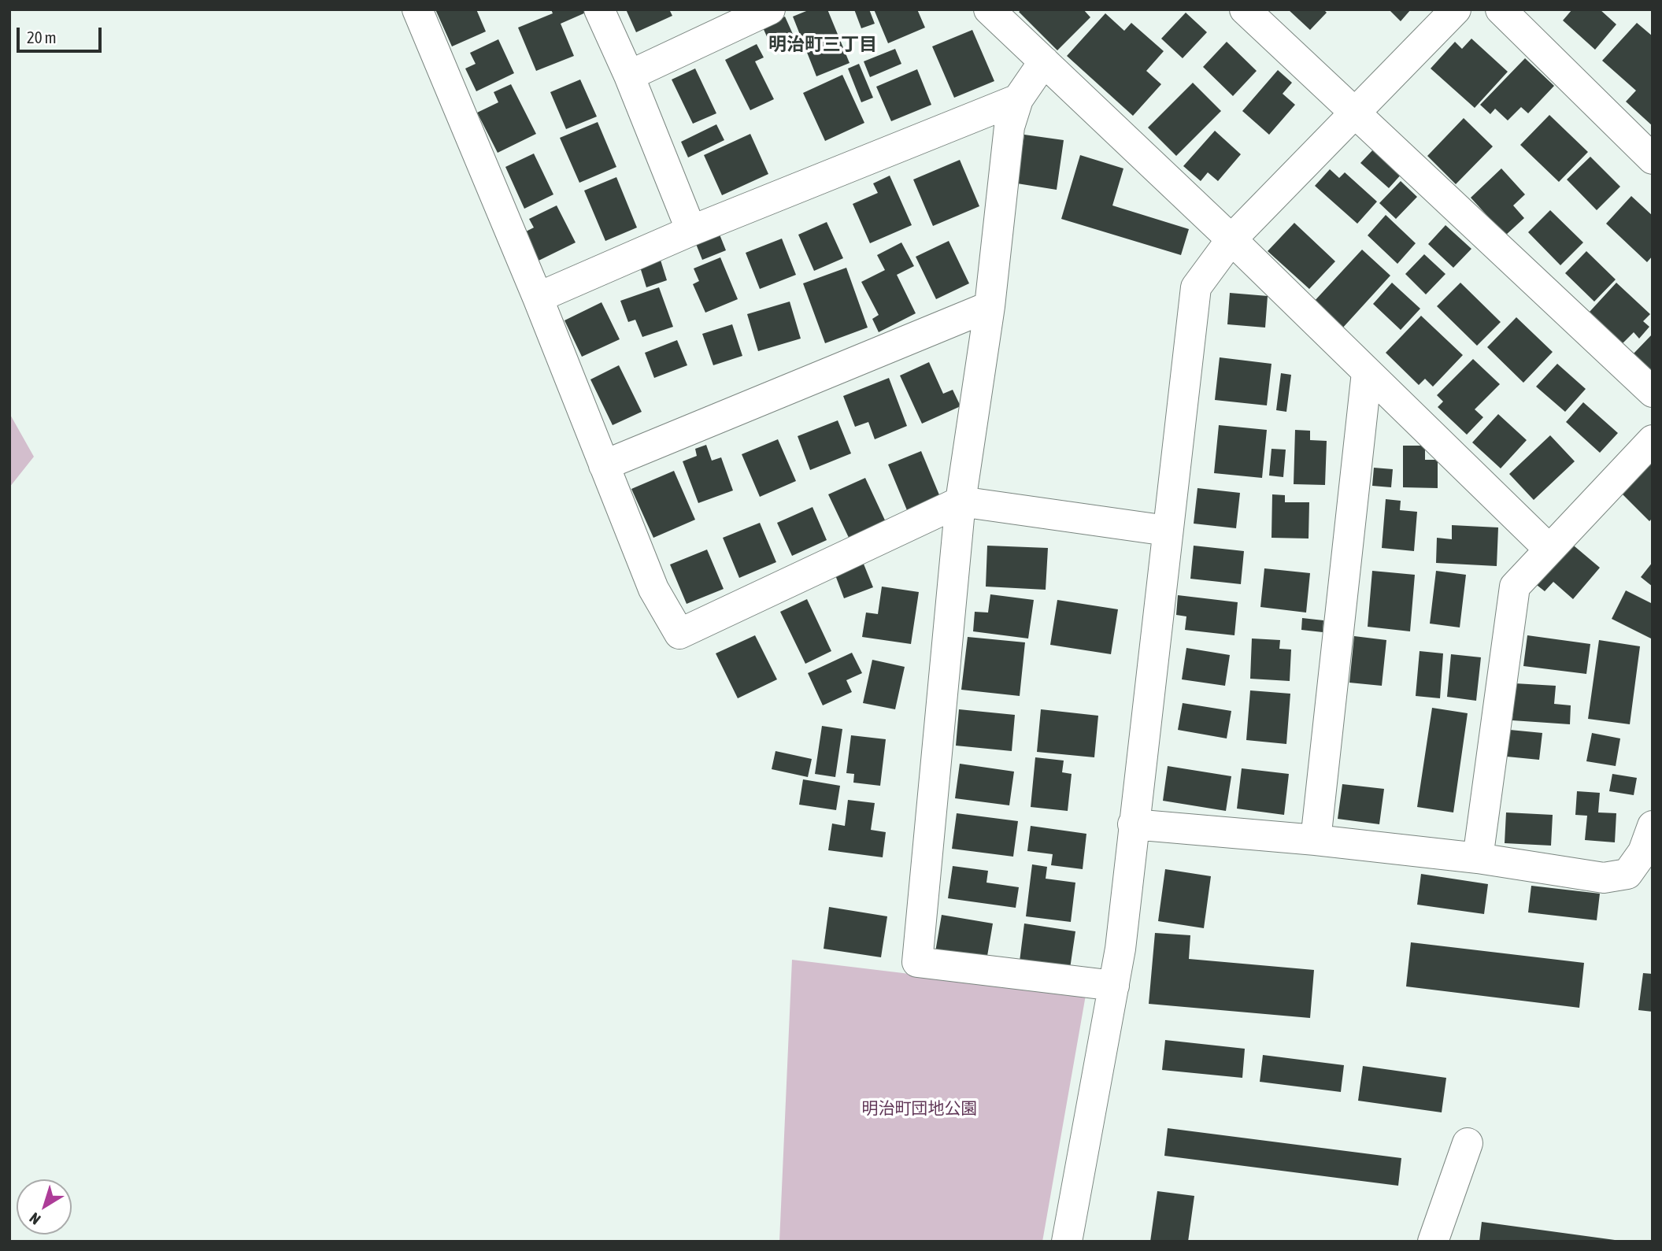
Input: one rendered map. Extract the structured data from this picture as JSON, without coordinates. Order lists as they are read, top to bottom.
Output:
{
  "districts": ["明治町三丁目"],
  "parks": ["明治町団地公園"],
  "scale_bar": "20 m",
  "north": "bottom left"
}
